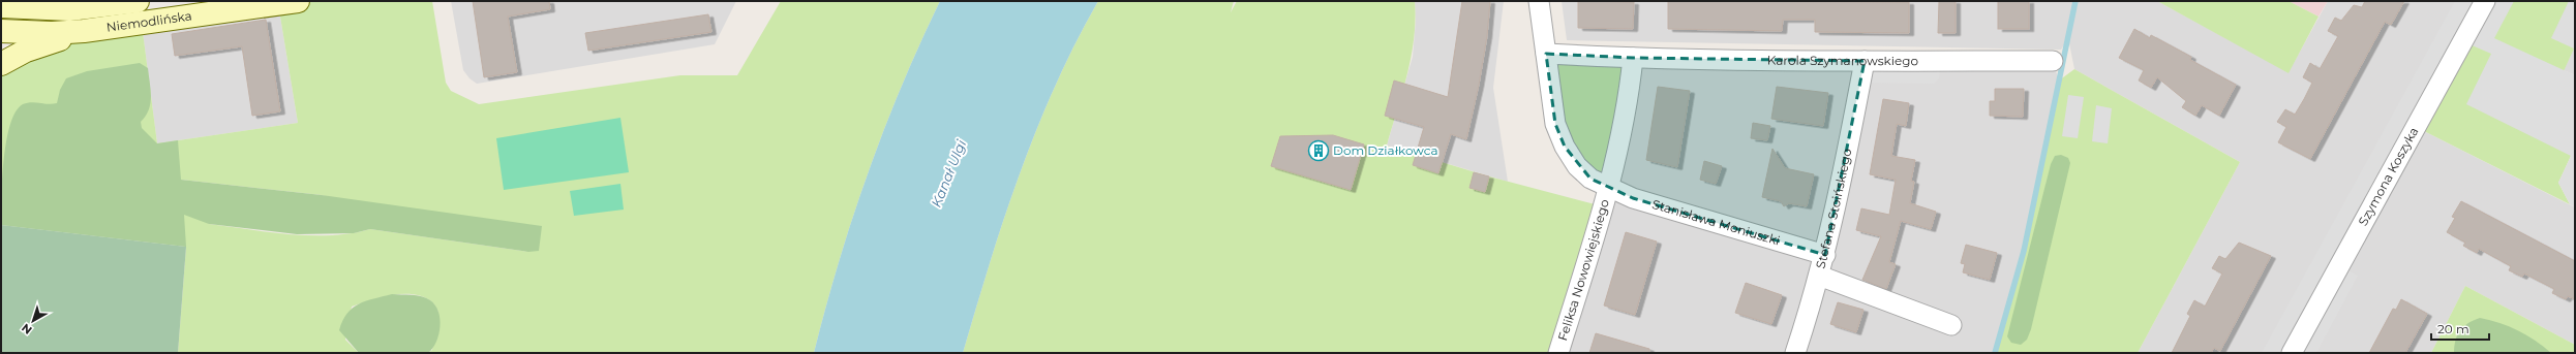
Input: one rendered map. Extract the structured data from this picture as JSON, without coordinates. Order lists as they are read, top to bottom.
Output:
{
  "streets": {
    "main road": ["Niemodlińska"],
    "street": [
      "Karola Szymanowskiego",
      "Szymona Koszyka",
      "Stefana Stoińskiego",
      "Stanisława Moniuszki",
      "Feliksa Nowowiejskiego"
    ]
  },
  "crossings": [
    ["Karola Szymanowskiego", "Stefana Stoińskiego"],
    ["Karola Szymanowskiego", "Stanisława Moniuszki"],
    ["Karola Szymanowskiego", "Feliksa Nowowiejskiego"],
    ["Stefana Stoińskiego", "Stanisława Moniuszki"],
    ["Stanisława Moniuszki", "Feliksa Nowowiejskiego"]
  ],
  "water": ["Kanał Ulgi"],
  "places": {
    "building": ["Dom Działkowca"]
  },
  "scale_bar": "20 m",
  "north": "bottom left"
}
